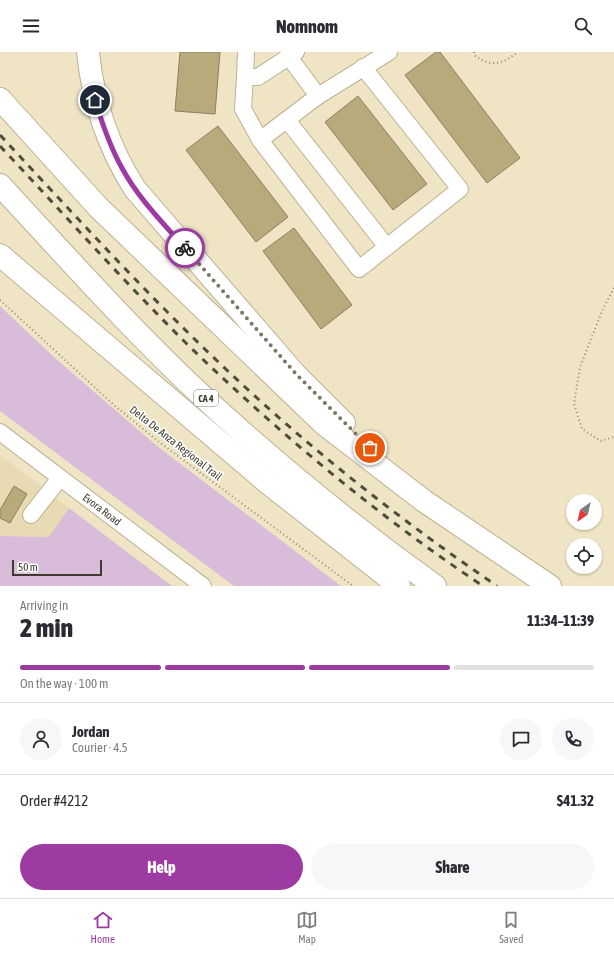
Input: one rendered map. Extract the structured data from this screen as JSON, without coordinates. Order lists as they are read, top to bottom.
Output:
{
  "streets": {
    "highway": ["CA 4"],
    "street": ["Evora Road"],
    "path": ["Delta De Anza Regional Trail"]
  },
  "scale_bar": "50 m",
  "north": "bottom left",
  "page": {
    "header": "Nomnom",
    "scale": "50 m",
    "heading": ["2 min", "Arriving in", "11:34–11:39"],
    "panel": [
      "Jordan",
      "Courier · 4.5",
      "Order #4212",
      "$41.32"
    ],
    "bar": "On the way · 100 m",
    "buttons": ["Help", "Share"],
    "tabs": ["Home", "Map", "Saved"]
  }
}
